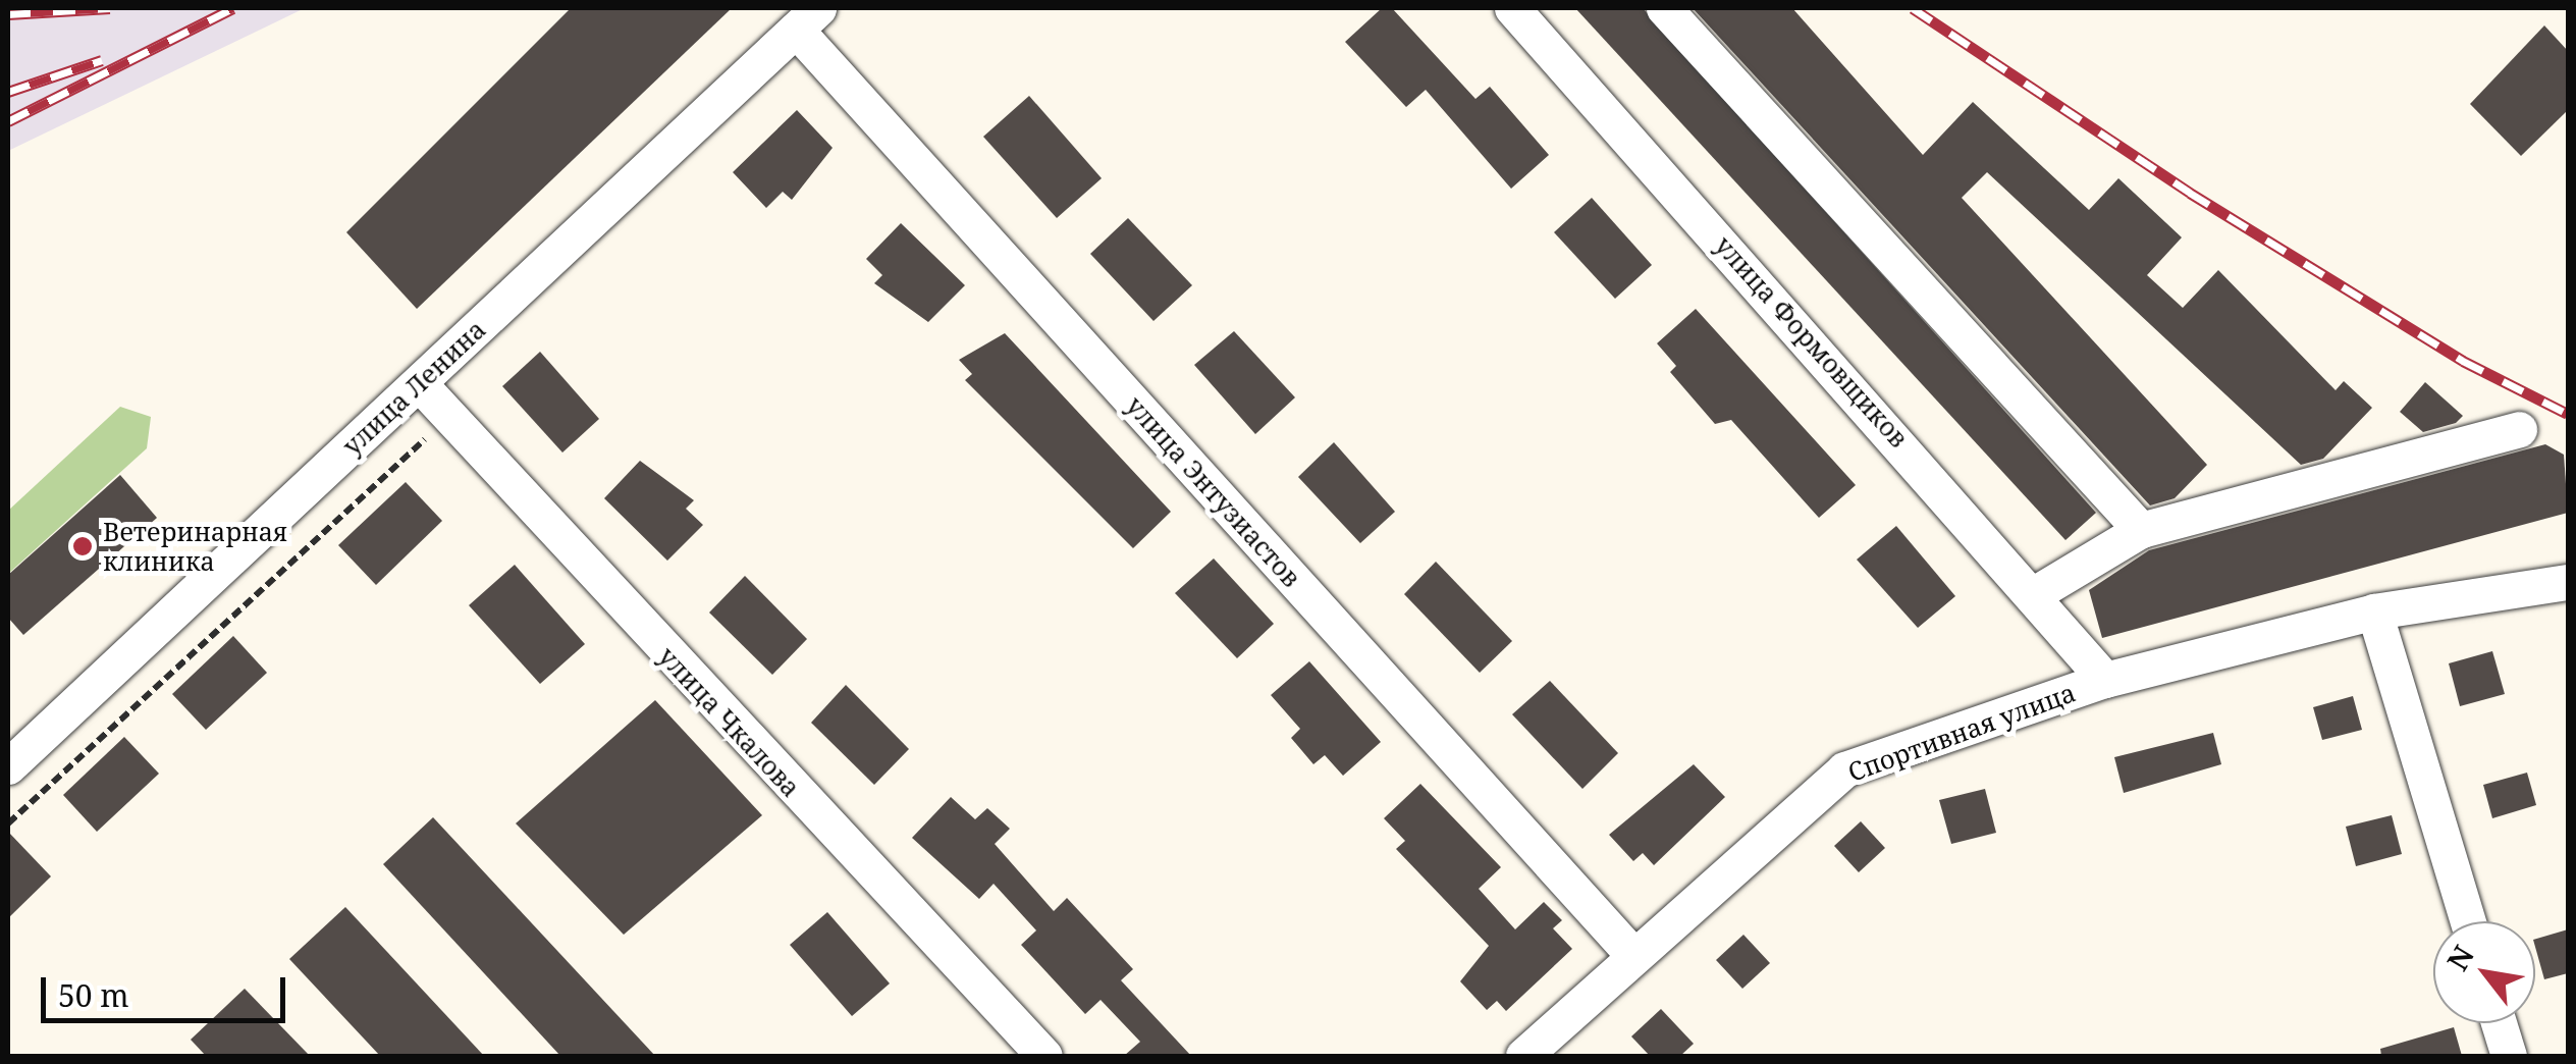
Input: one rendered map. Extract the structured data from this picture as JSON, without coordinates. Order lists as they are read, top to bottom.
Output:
{
  "streets": {
    "street": [
      "улица Формовщиков",
      "улица Ленина",
      "улица Энтузиастов",
      "улица Чкалова",
      "Спортивная улица"
    ]
  },
  "crossings": [
    ["улица Формовщиков", "Спортивная улица"],
    ["улица Ленина", "улица Энтузиастов"],
    ["улица Ленина", "улица Чкалова"],
    ["улица Энтузиастов", "Спортивная улица"]
  ],
  "places": ["Ветеринарная клиника"],
  "scale_bar": "50 m",
  "north": "top left"
}
